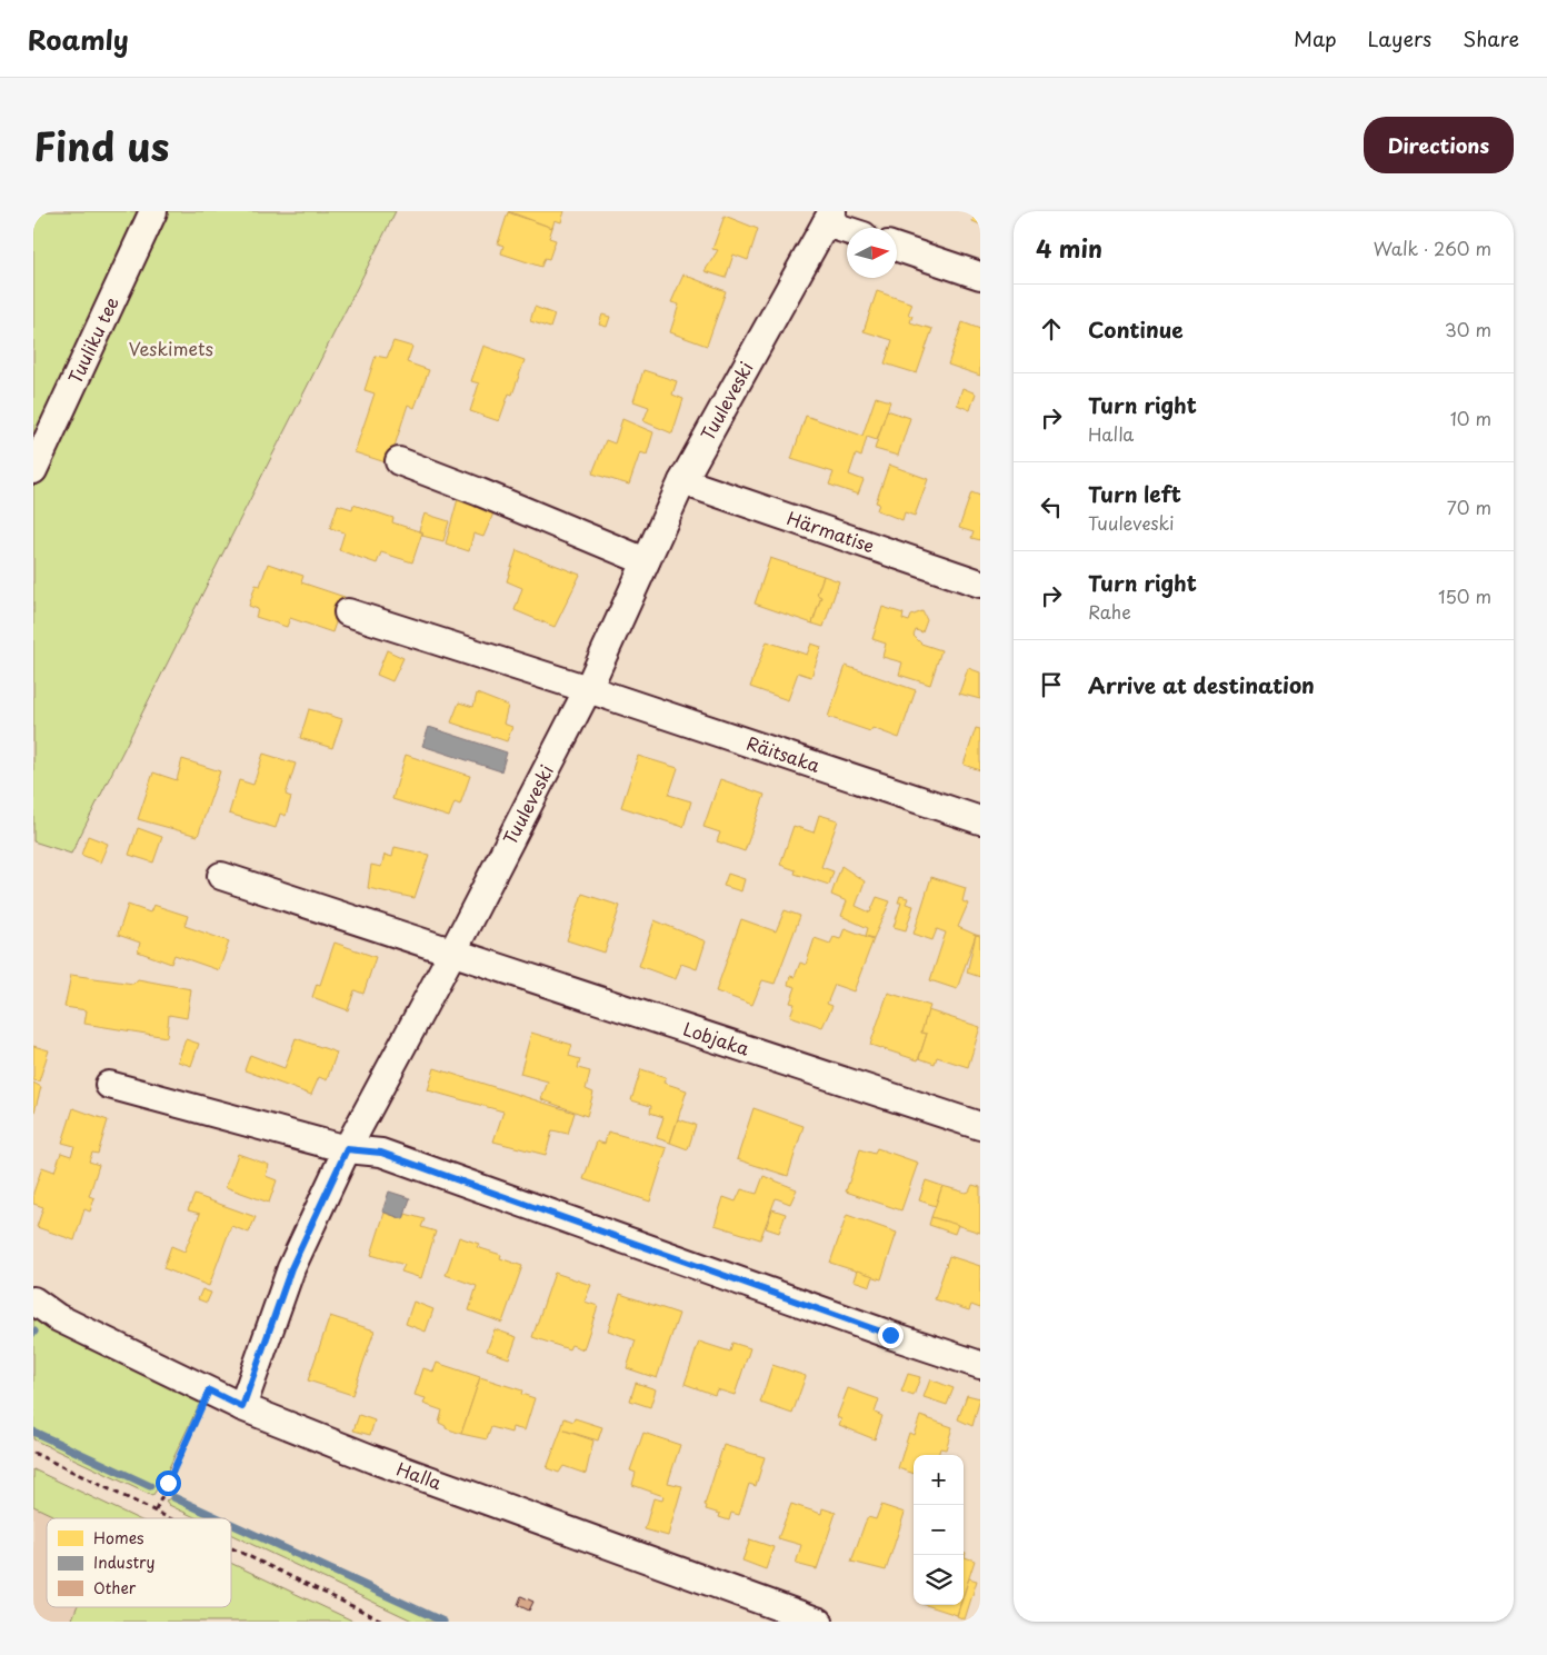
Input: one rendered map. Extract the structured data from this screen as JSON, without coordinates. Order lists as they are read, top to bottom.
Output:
{
  "streets": {
    "street": [
      "Tuuliku tee",
      "Tuuleveski",
      "Härmatise",
      "Räitsaka",
      "Lobjaka",
      "Halla"
    ]
  },
  "crossings": [
    ["Tuuleveski", "Härmatise"],
    ["Tuuleveski", "Räitsaka"],
    ["Tuuleveski", "Lobjaka"],
    ["Tuuleveski", "Halla"]
  ],
  "parks": ["Veskimets"],
  "legend": ["Homes", "Industry", "Other"],
  "north": "right",
  "page": {
    "header": "Roamly",
    "nav": ["Map", "Layers", "Share"],
    "title": "Find us",
    "buttons": "Directions",
    "heading": ["4 min", "Walk · 260 m"],
    "list": [
      ["Continue", "30 m"],
      ["Turn right", "Halla", "10 m"],
      ["Turn left", "Tuuleveski", "70 m"],
      ["Turn right", "Rahe", "150 m"],
      "Arrive at destination"
    ],
    "map_buttons": ["+", "−"]
  }
}
